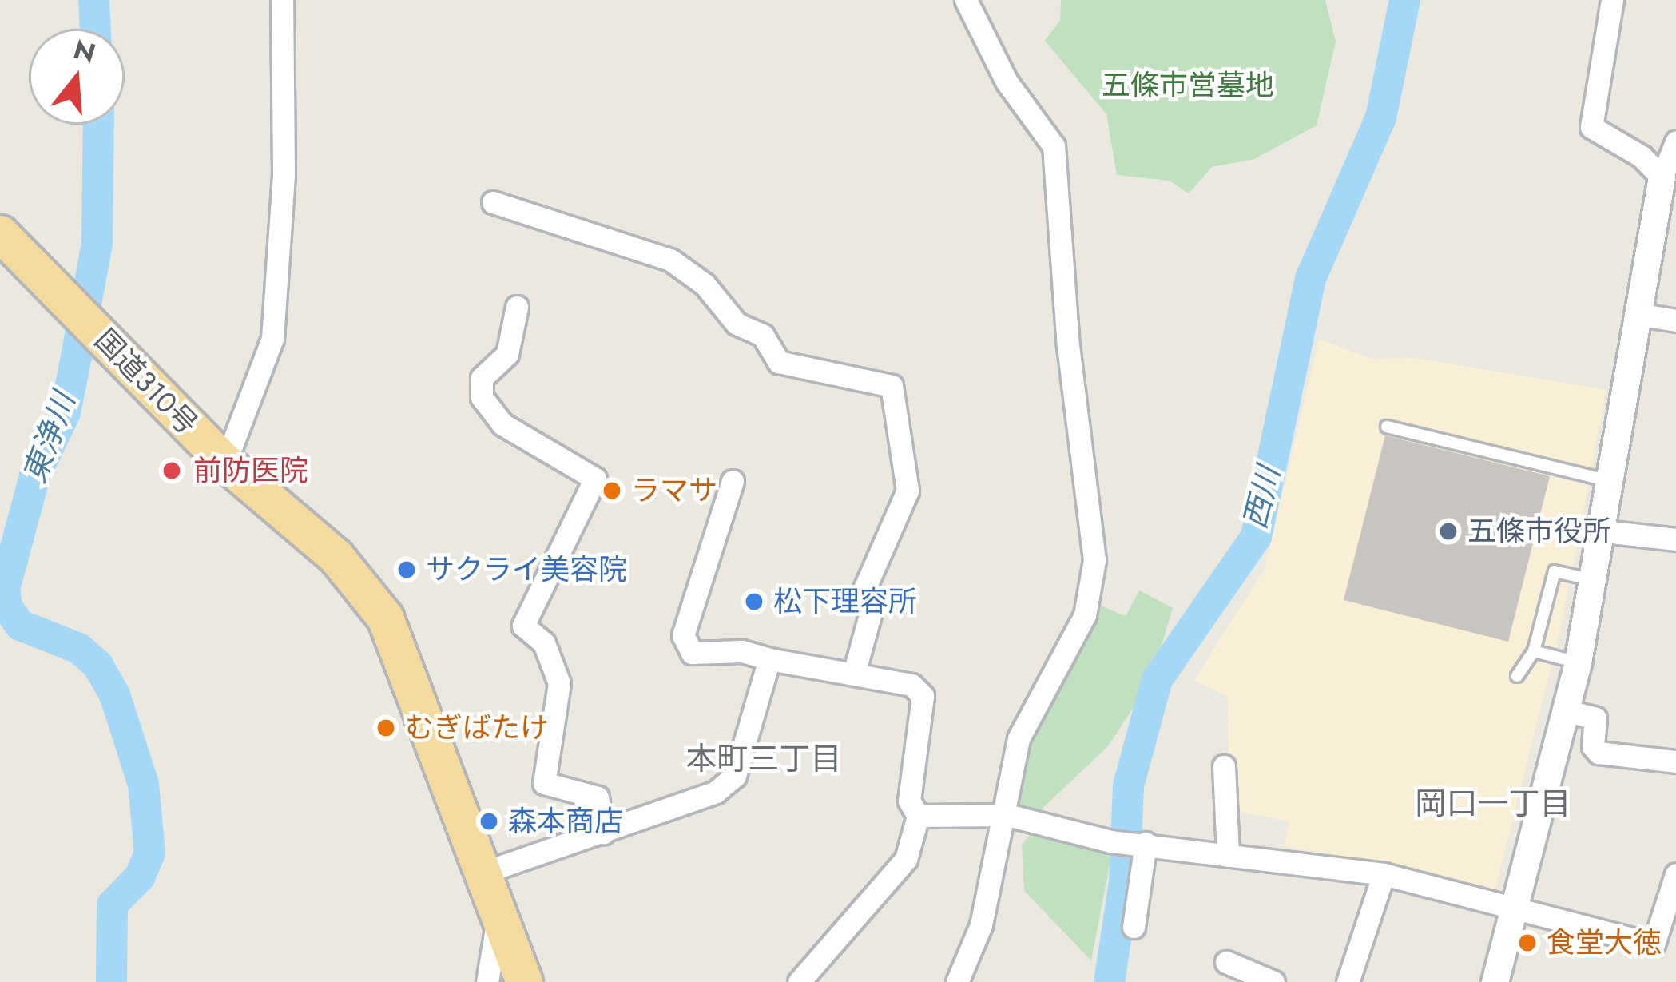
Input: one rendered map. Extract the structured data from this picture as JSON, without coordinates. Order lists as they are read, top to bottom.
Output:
{
  "streets": {
    "highway": ["国道310号"]
  },
  "districts": ["本町三丁目", "岡口一丁目"],
  "water": ["東浄川", "西川"],
  "parks": ["五條市営墓地"],
  "places": [
    "前防医院",
    "ラマサ",
    "五條市役所",
    "サクライ美容院",
    "松下理容所",
    "むぎばたけ",
    "森本商店",
    "食堂大徳"
  ],
  "north": "top"
}
